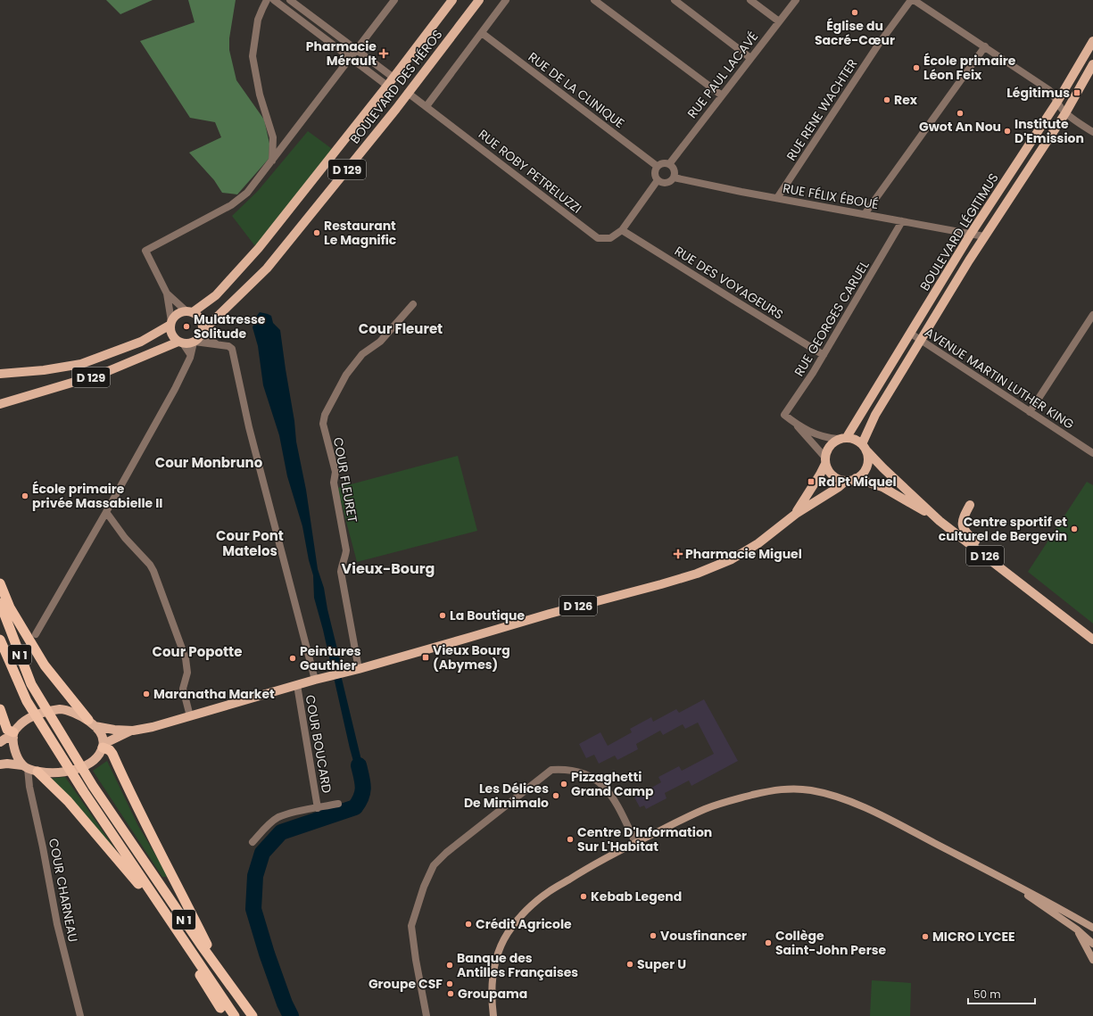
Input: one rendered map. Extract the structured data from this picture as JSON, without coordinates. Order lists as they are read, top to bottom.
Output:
{
  "streets": {
    "highway": ["N 1"],
    "main road": [
      "BOULEVARD DES HÉROS",
      "D 129",
      "BOULEVARD LÉGITIMUS",
      "D 126"
    ],
    "street": [
      "RUE PAUL LACAVÉ",
      "RUE DE LA CLINIQUE",
      "RUE RENE WACHTER",
      "RUE ROBY PETRELUZZI",
      "RUE FÉLIX ÉBOUÉ",
      "RUE DES VOYAGEURS",
      "RUE GEORGES CARUEL",
      "AVENUE MARTIN LUTHER KING",
      "COUR FLEURET",
      "COUR BOUCARD",
      "COUR CHARNEAU"
    ]
  },
  "crossings": [
    ["RUE PAUL LACAVÉ", "RUE DE LA CLINIQUE"],
    ["RUE PAUL LACAVÉ", "RUE FÉLIX ÉBOUÉ"],
    ["BOULEVARD DES HÉROS", "D 129"],
    ["RUE DE LA CLINIQUE", "RUE FÉLIX ÉBOUÉ"],
    ["RUE RENE WACHTER", "RUE FÉLIX ÉBOUÉ"],
    ["RUE ROBY PETRELUZZI", "RUE DES VOYAGEURS"],
    ["RUE FÉLIX ÉBOUÉ", "BOULEVARD LÉGITIMUS"],
    ["RUE FÉLIX ÉBOUÉ", "RUE GEORGES CARUEL"],
    ["BOULEVARD LÉGITIMUS", "RUE GEORGES CARUEL"],
    ["BOULEVARD LÉGITIMUS", "AVENUE MARTIN LUTHER KING"],
    ["BOULEVARD LÉGITIMUS", "D 126"],
    ["RUE DES VOYAGEURS", "RUE GEORGES CARUEL"],
    ["RUE GEORGES CARUEL", "D 126"],
    ["COUR FLEURET", "D 126"],
    ["D 126", "COUR BOUCARD"],
    ["D 126", "COUR CHARNEAU"]
  ],
  "districts": [
    "Cour Fleuret",
    "Cour Monbruno",
    "Cour Pont Matelos",
    "Vieux-Bourg",
    "Cour Popotte"
  ],
  "places": {
    "other": [
      "Église du Sacré-Cœur",
      "École primaire Léon Feix",
      "Rex",
      "Gwot An Nou",
      "Institute D'Emission",
      "Restaurant Le Magnific",
      "Mulatresse Solitude",
      "École primaire privée Massabielle II",
      "Centre sportif et culturel de Bergevin",
      "La Boutique",
      "Peintures Gauthier",
      "Maranatha Market",
      "Pizzaghetti Grand Camp",
      "Les Délices De Mimimalo",
      "Centre D'Information Sur L'Habitat",
      "Kebab Legend",
      "Crédit Agricole",
      "Vousfinancer",
      "MICRO LYCEE",
      "Collège Saint-John Perse",
      "Super U",
      "Banque des Antilles Françaises",
      "Groupe CSF",
      "Groupama"
    ],
    "health": ["Pharmacie Mérault", "Pharmacie Miguel"],
    "transit": ["Légitimus", "Rd Pt Miquel", "Vieux Bourg (Abymes)"]
  },
  "scale_bar": "50 m"
}
